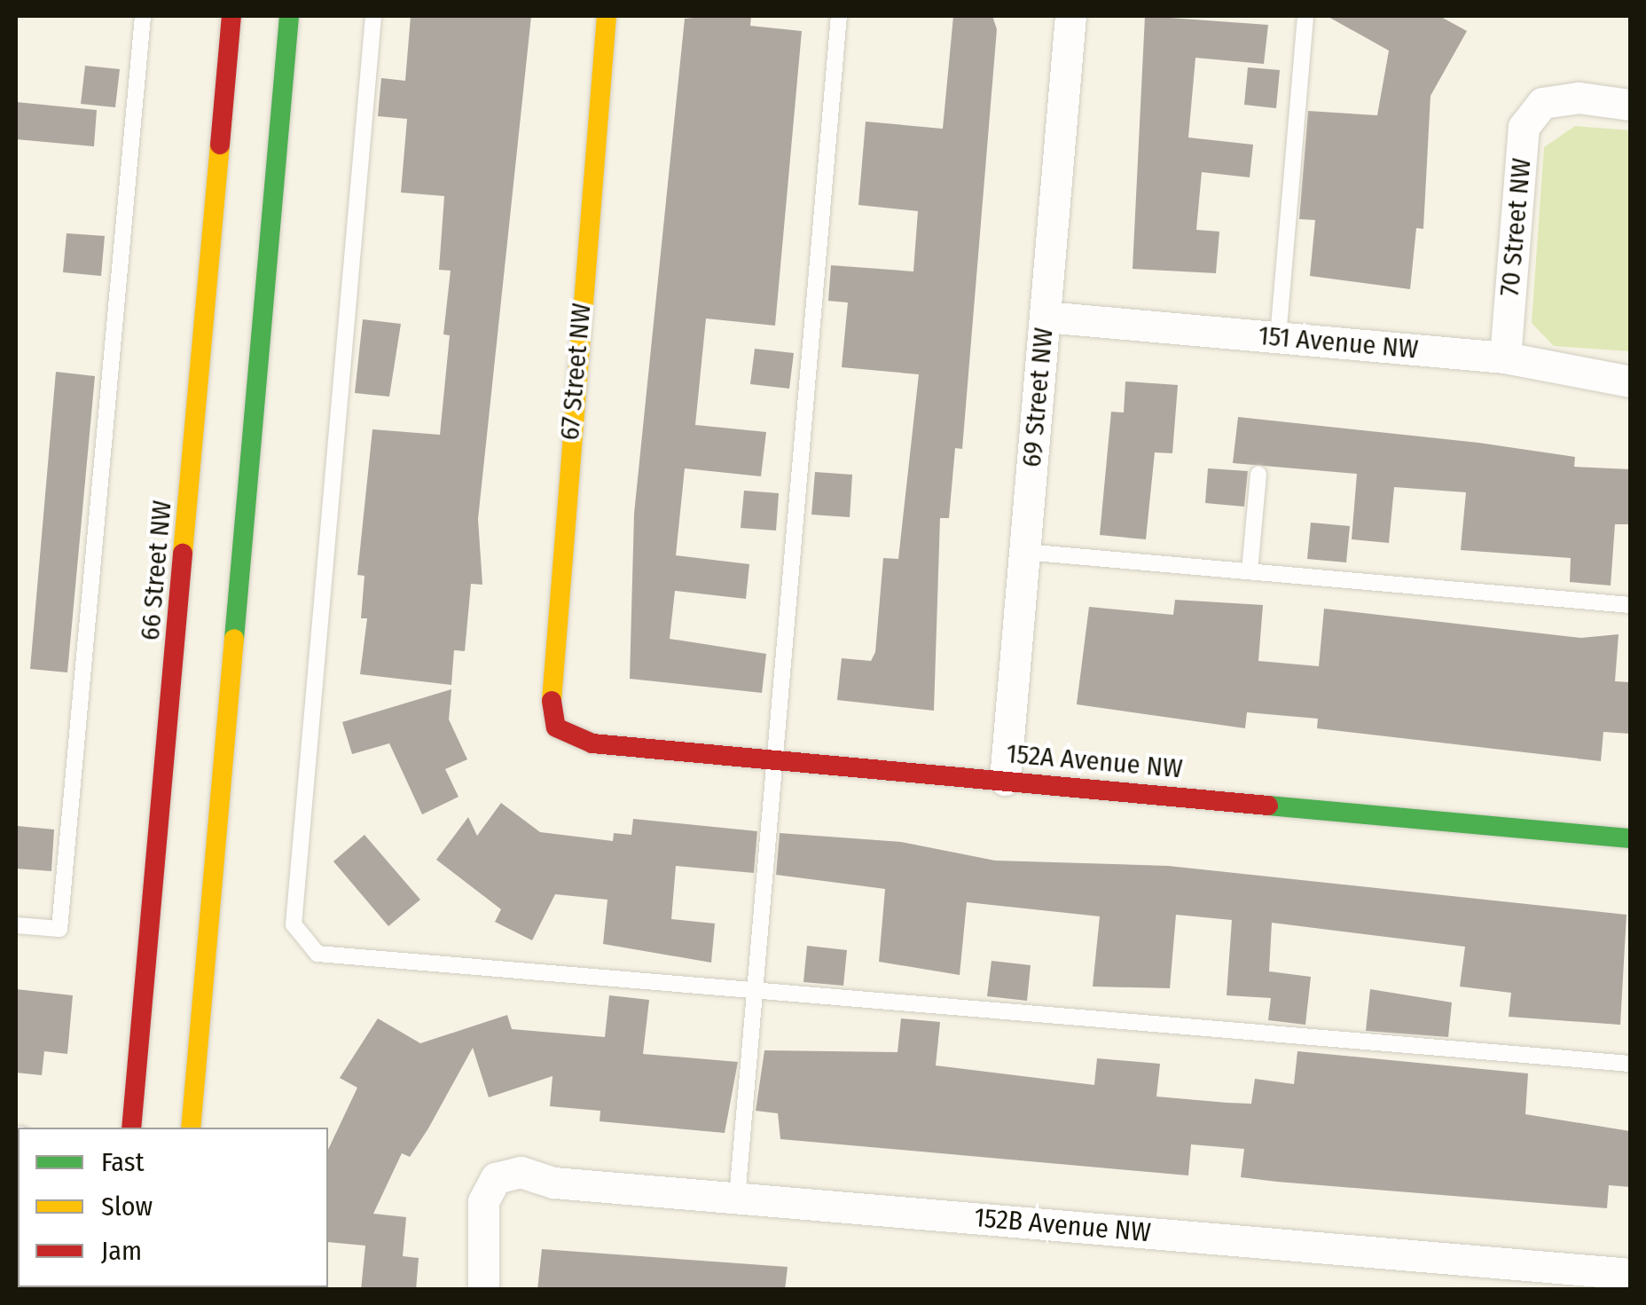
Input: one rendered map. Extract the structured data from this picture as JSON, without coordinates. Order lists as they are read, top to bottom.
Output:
{
  "streets": {
    "main road": ["67 Street NW", "66 Street NW", "152A Avenue NW"],
    "street": [
      "70 Street NW",
      "151 Avenue NW",
      "69 Street NW",
      "152B Avenue NW"
    ]
  },
  "crossings": [
    ["70 Street NW", "151 Avenue NW"],
    ["151 Avenue NW", "69 Street NW"],
    ["67 Street NW", "152A Avenue NW"],
    ["69 Street NW", "152A Avenue NW"]
  ],
  "legend": ["Fast", "Slow", "Jam"]
}
